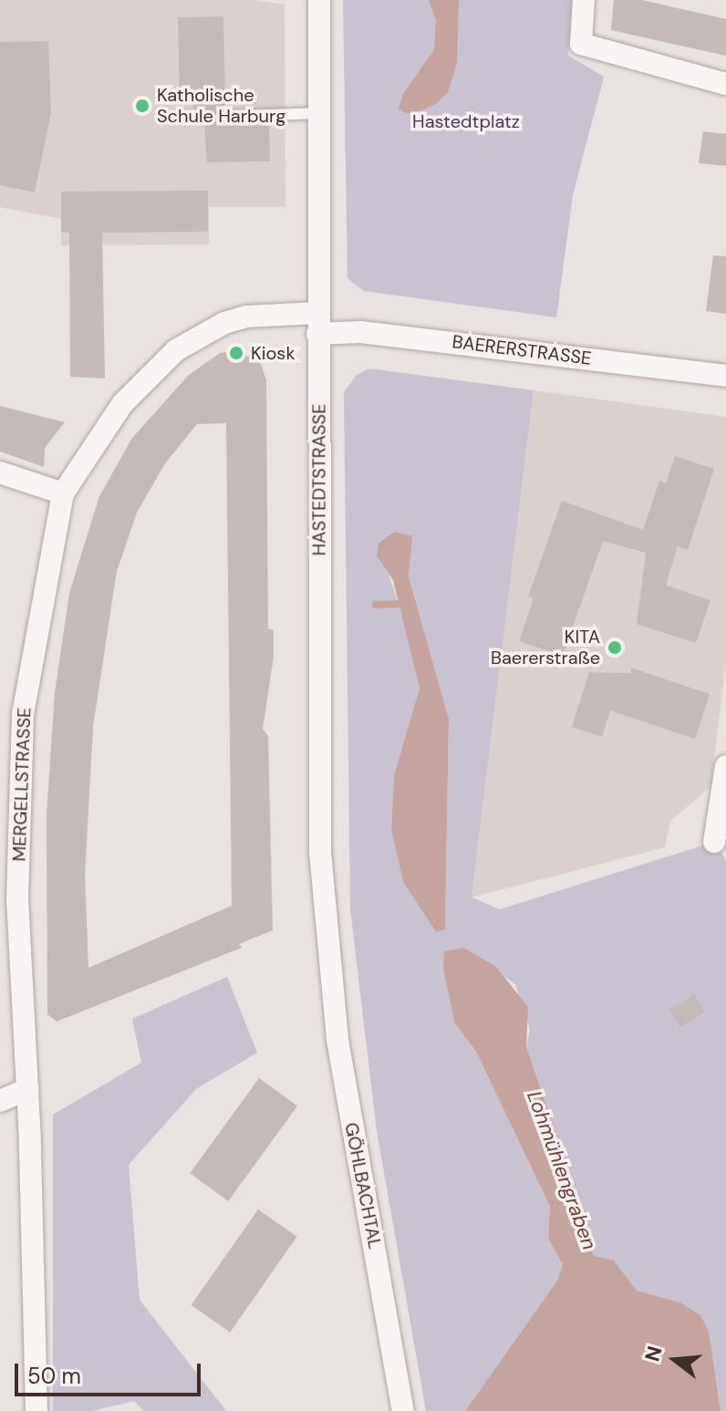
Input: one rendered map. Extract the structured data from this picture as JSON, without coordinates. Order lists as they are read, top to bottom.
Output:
{
  "streets": {
    "street": [
      "BAERERSTRASSE",
      "HASTEDTSTRASSE",
      "MERGELLSTRASSE",
      "GÖHLBACHTAL"
    ]
  },
  "crossings": [
    ["BAERERSTRASSE", "HASTEDTSTRASSE"],
    ["BAERERSTRASSE", "MERGELLSTRASSE"],
    ["HASTEDTSTRASSE", "MERGELLSTRASSE"],
    ["HASTEDTSTRASSE", "GÖHLBACHTAL"]
  ],
  "water": ["Lohmühlengraben"],
  "parks": ["Hastedtplatz"],
  "places": ["Katholische Schule Harburg", "Kiosk", "KITA Baererstraße"],
  "scale_bar": "50 m",
  "north": "left"
}
